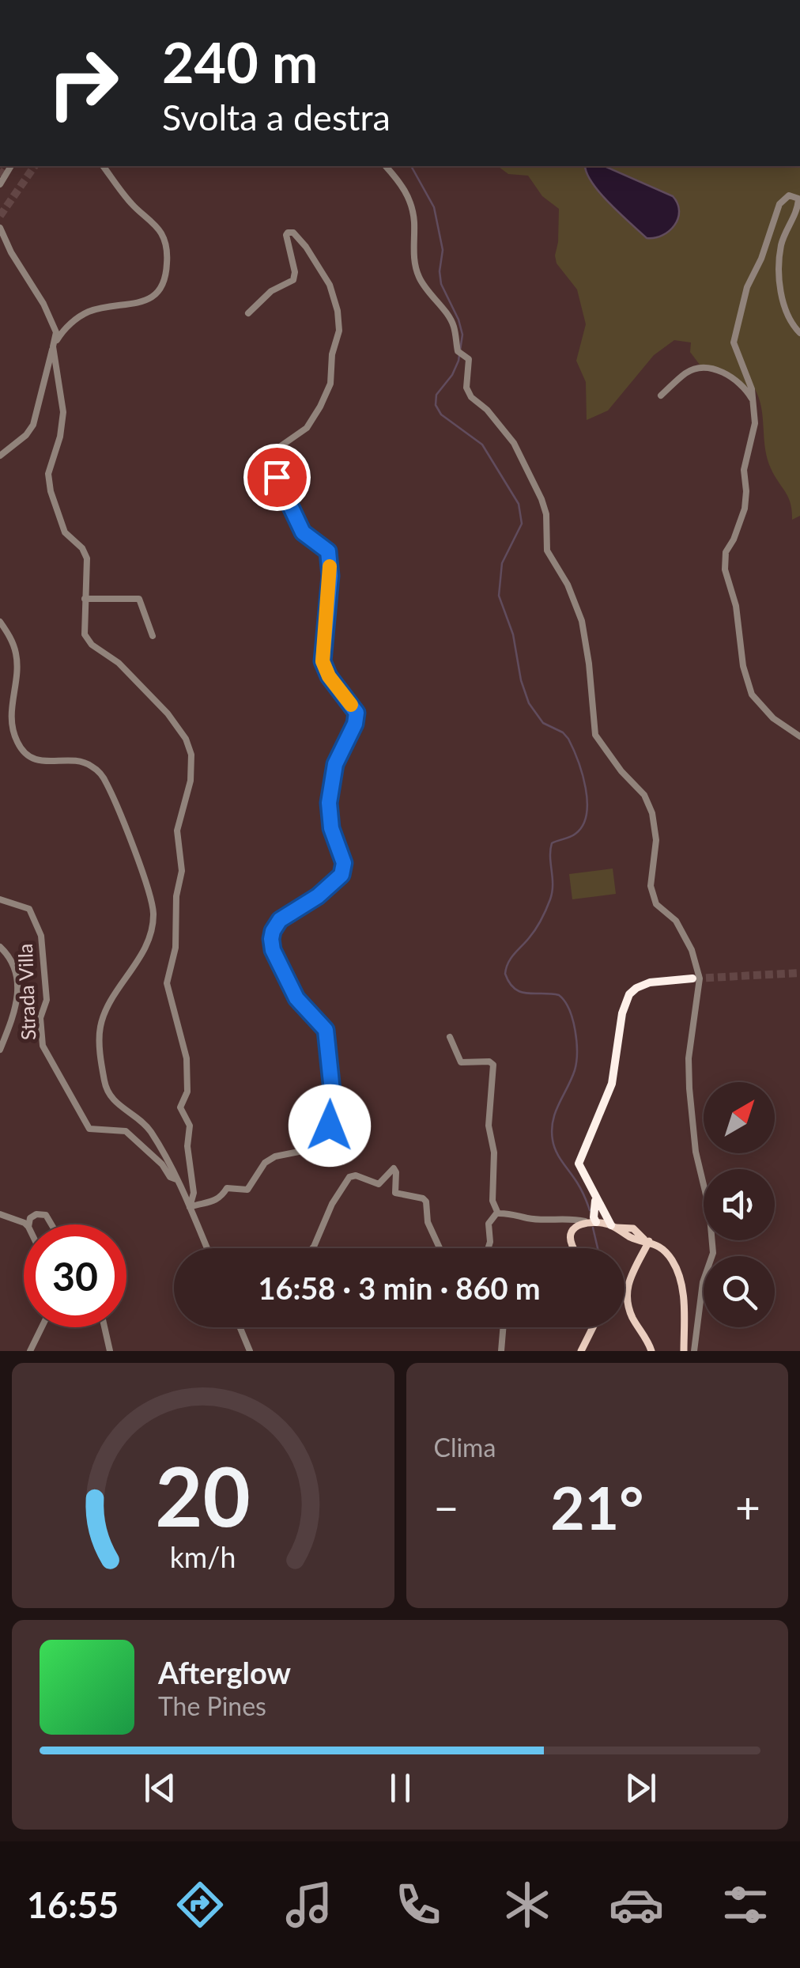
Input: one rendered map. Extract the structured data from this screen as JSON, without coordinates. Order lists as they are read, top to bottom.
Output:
{
  "streets": {
    "street": ["Strada Villa"]
  },
  "north": "top right",
  "page": {
    "turn": ["240 m", "Svolta a destra"],
    "limit": "30",
    "trip": "16:58 · 3 min · 860 m",
    "tile": "Clima",
    "heat": ["−", "21°", "+"],
    "song": ["Afterglow", "The Pines"],
    "tabs": "16:55",
    "gauge": ["20", "km/h"]
  }
}
